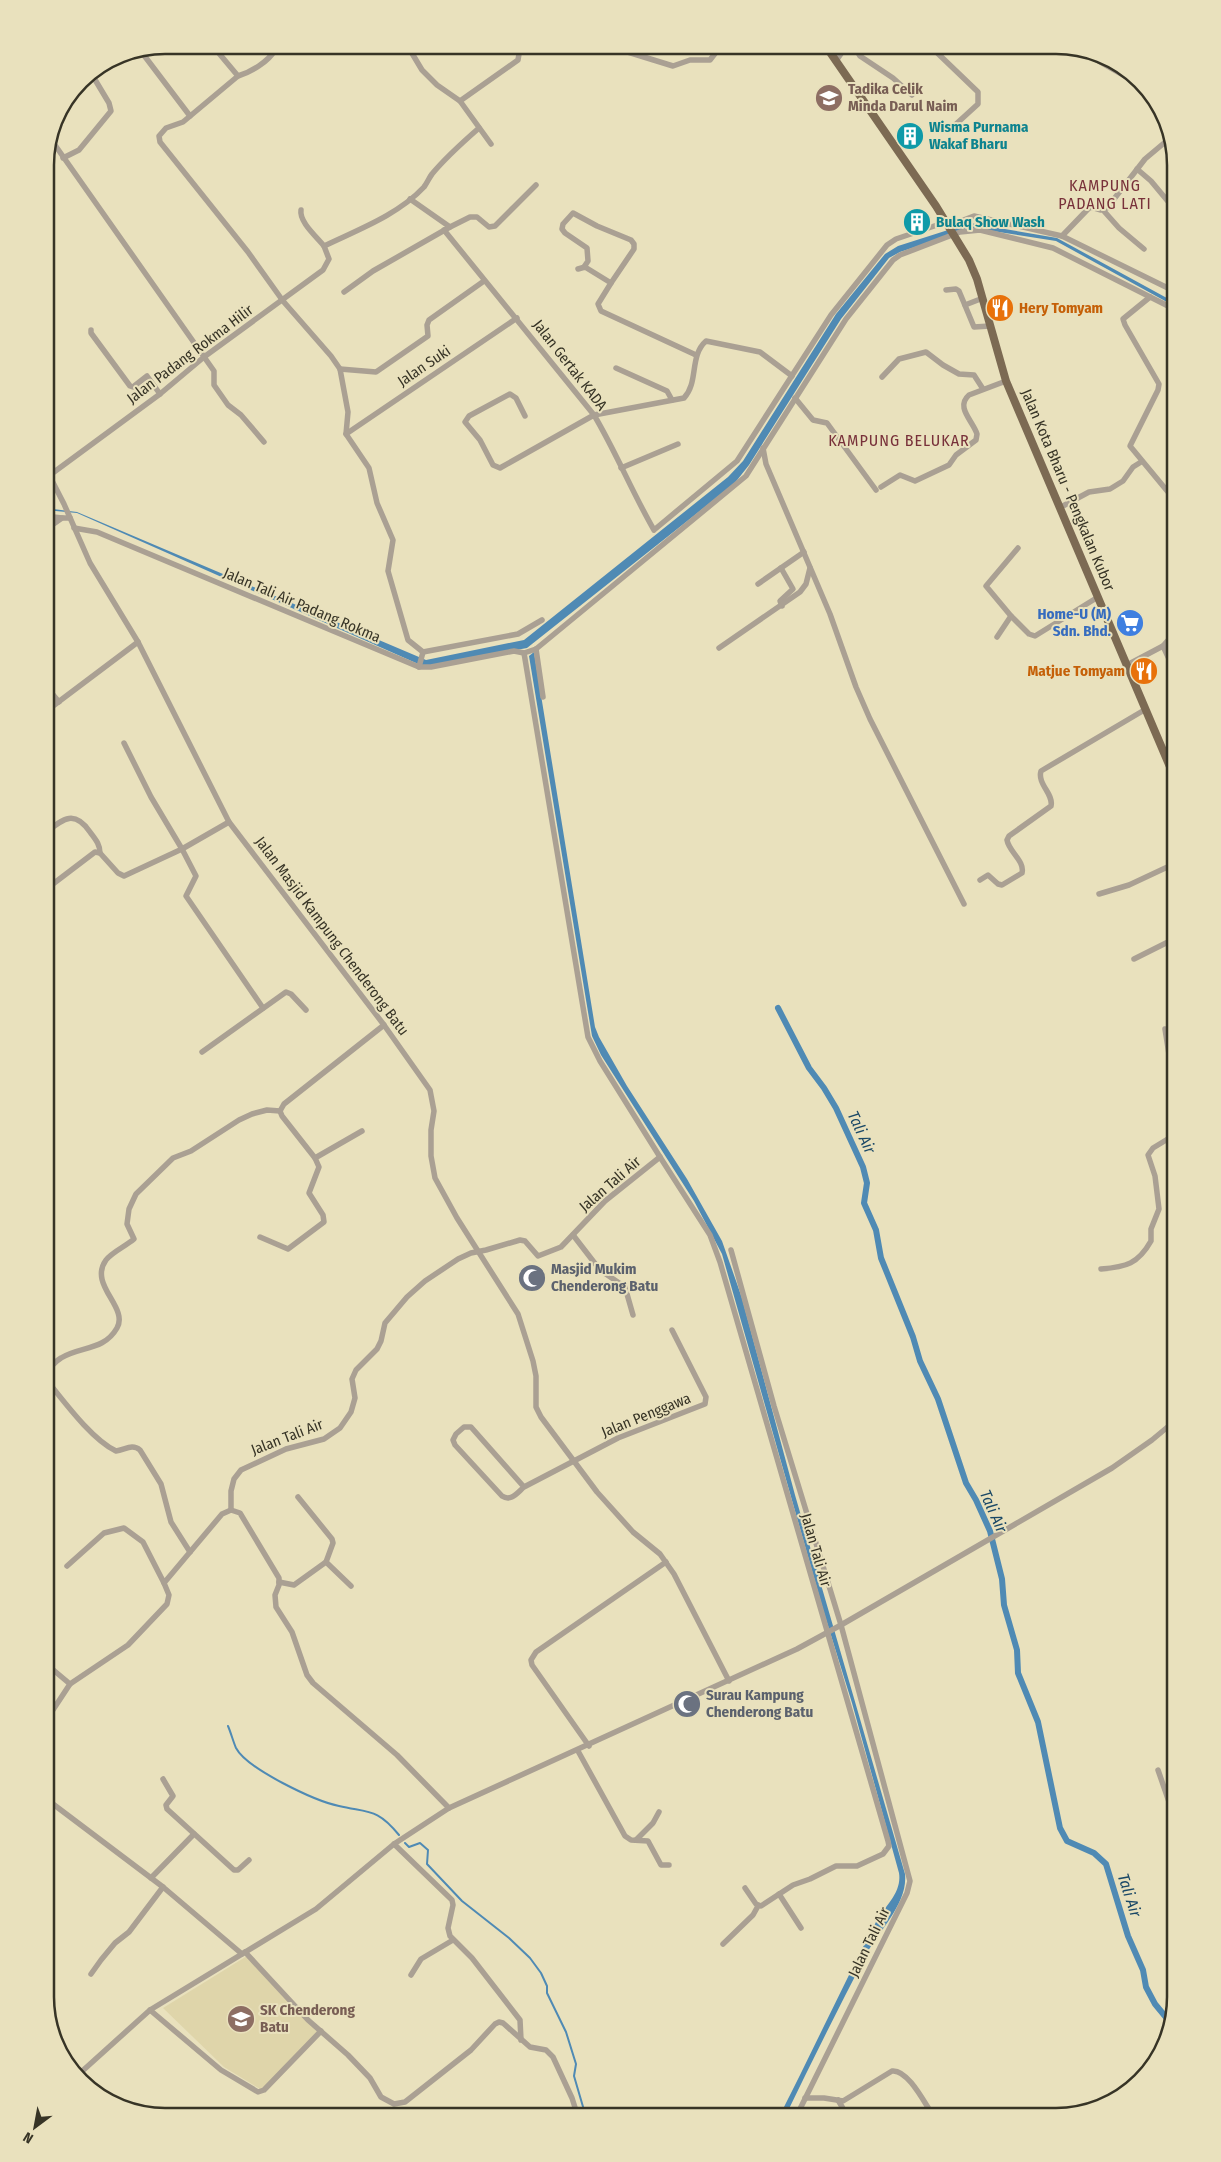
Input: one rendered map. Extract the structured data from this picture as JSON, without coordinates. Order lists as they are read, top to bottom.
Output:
{
  "streets": {
    "main road": ["Jalan Kota Bharu - Pengkalan Kubor"],
    "street": [
      "Jalan Padang Rokma Hilir",
      "Jalan Gertak KADA",
      "Jalan Suki",
      "Jalan Tali Air Padang Rokma",
      "Jalan Masjid Kampung Chenderong Batu",
      "Jalan Tali Air",
      "Jalan Penggawa"
    ]
  },
  "crossings": [
    ["Jalan Gertak KADA", "Jalan Suki"],
    ["Jalan Tali Air Padang Rokma", "Jalan Masjid Kampung Chenderong Batu"],
    ["Jalan Masjid Kampung Chenderong Batu", "Jalan Tali Air"],
    ["Jalan Masjid Kampung Chenderong Batu", "Jalan Penggawa"]
  ],
  "districts": ["KAMPUNG PADANG LATI", "KAMPUNG BELUKAR"],
  "water": ["Tali Air"],
  "places": {
    "school or university": ["Tadika Celik Minda Darul Naim", "SK Chenderong Batu"],
    "building": ["Wisma Purnama Wakaf Bharu", "Bulaq Show Wash"],
    "restaurant": ["Hery Tomyam", "Matjue Tomyam"],
    "supermarket": ["Home-U (M) Sdn. Bhd."],
    "mosque": ["Masjid Mukim Chenderong Batu", "Surau Kampung Chenderong Batu"]
  },
  "north": "bottom left"
}
